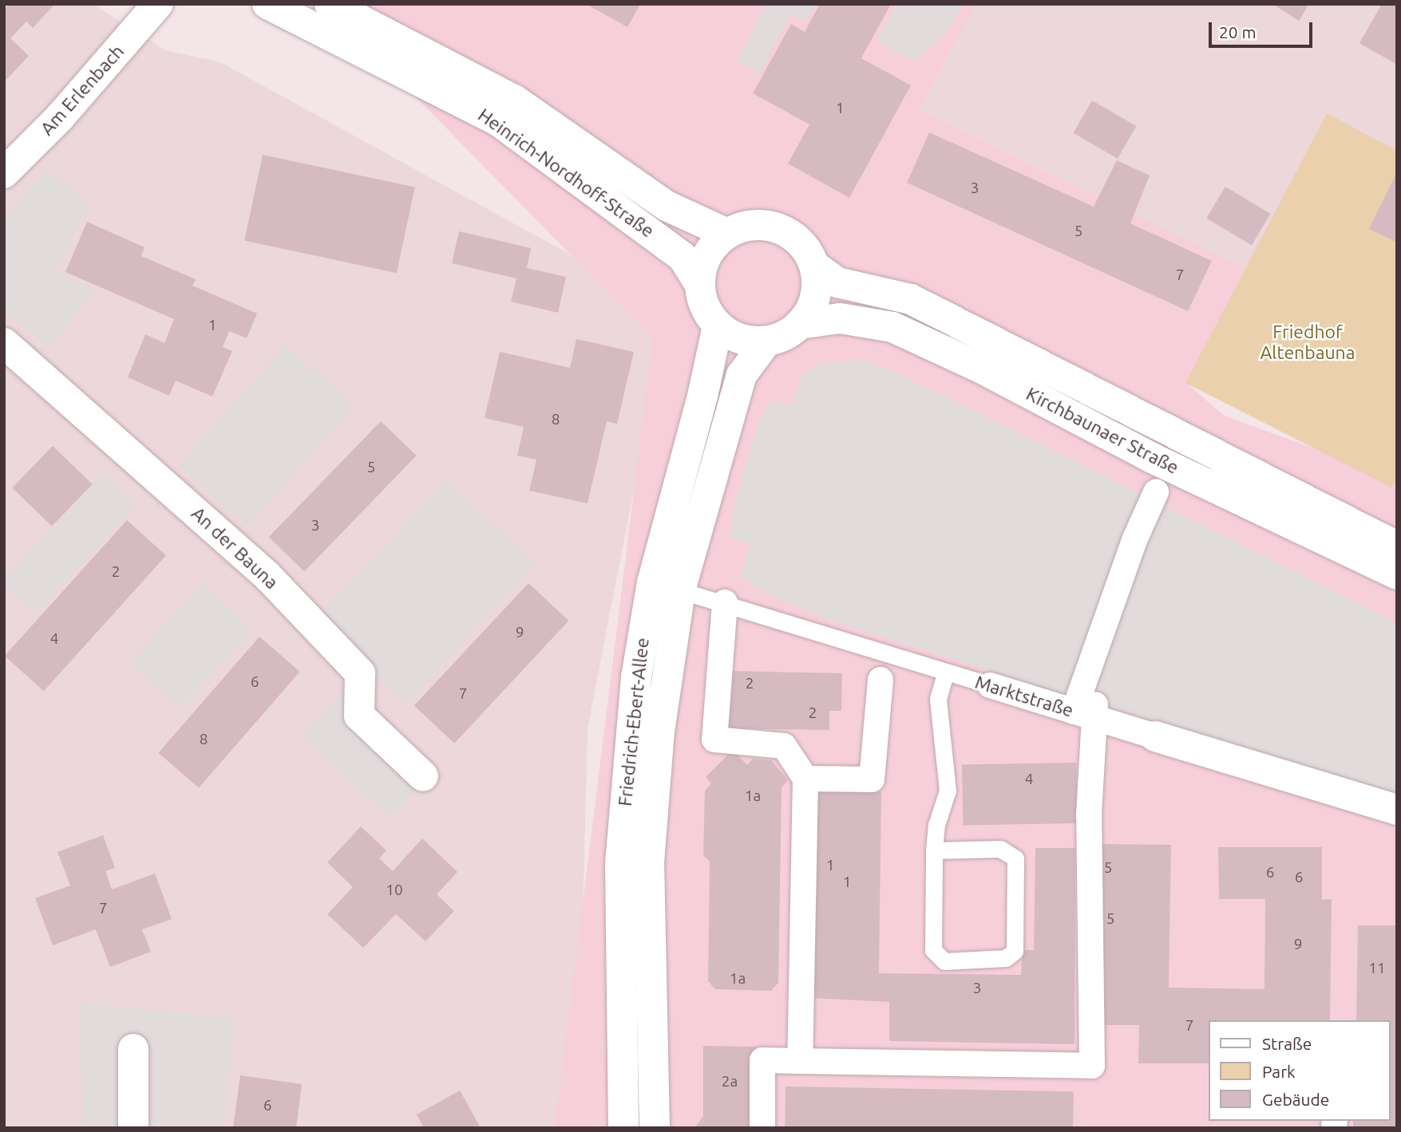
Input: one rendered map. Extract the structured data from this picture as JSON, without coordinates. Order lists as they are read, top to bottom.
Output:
{
  "streets": {
    "street": [
      "Am Erlenbach",
      "Heinrich-Nordhoff-Straße",
      "Kirchbaunaer Straße",
      "An der Bauna",
      "Marktstraße",
      "Friedrich-Ebert-Allee"
    ]
  },
  "crossings": [
    ["Heinrich-Nordhoff-Straße", "Kirchbaunaer Straße"],
    ["Heinrich-Nordhoff-Straße", "Friedrich-Ebert-Allee"],
    ["Kirchbaunaer Straße", "Friedrich-Ebert-Allee"],
    ["Marktstraße", "Friedrich-Ebert-Allee"]
  ],
  "parks": ["Friedhof Altenbauna"],
  "house_numbers": [
    "1",
    "3",
    "5",
    "7",
    "1",
    "8",
    "5",
    "3",
    "2",
    "9",
    "4",
    "6",
    "2",
    "7",
    "2",
    "8",
    "4",
    "1a",
    "1",
    "5",
    "6",
    "6",
    "1",
    "10",
    "7",
    "5",
    "9",
    "11",
    "1a",
    "3",
    "7",
    "2a",
    "6"
  ],
  "legend": ["Straße", "Park", "Gebäude"],
  "scale_bar": "20 m"
}
